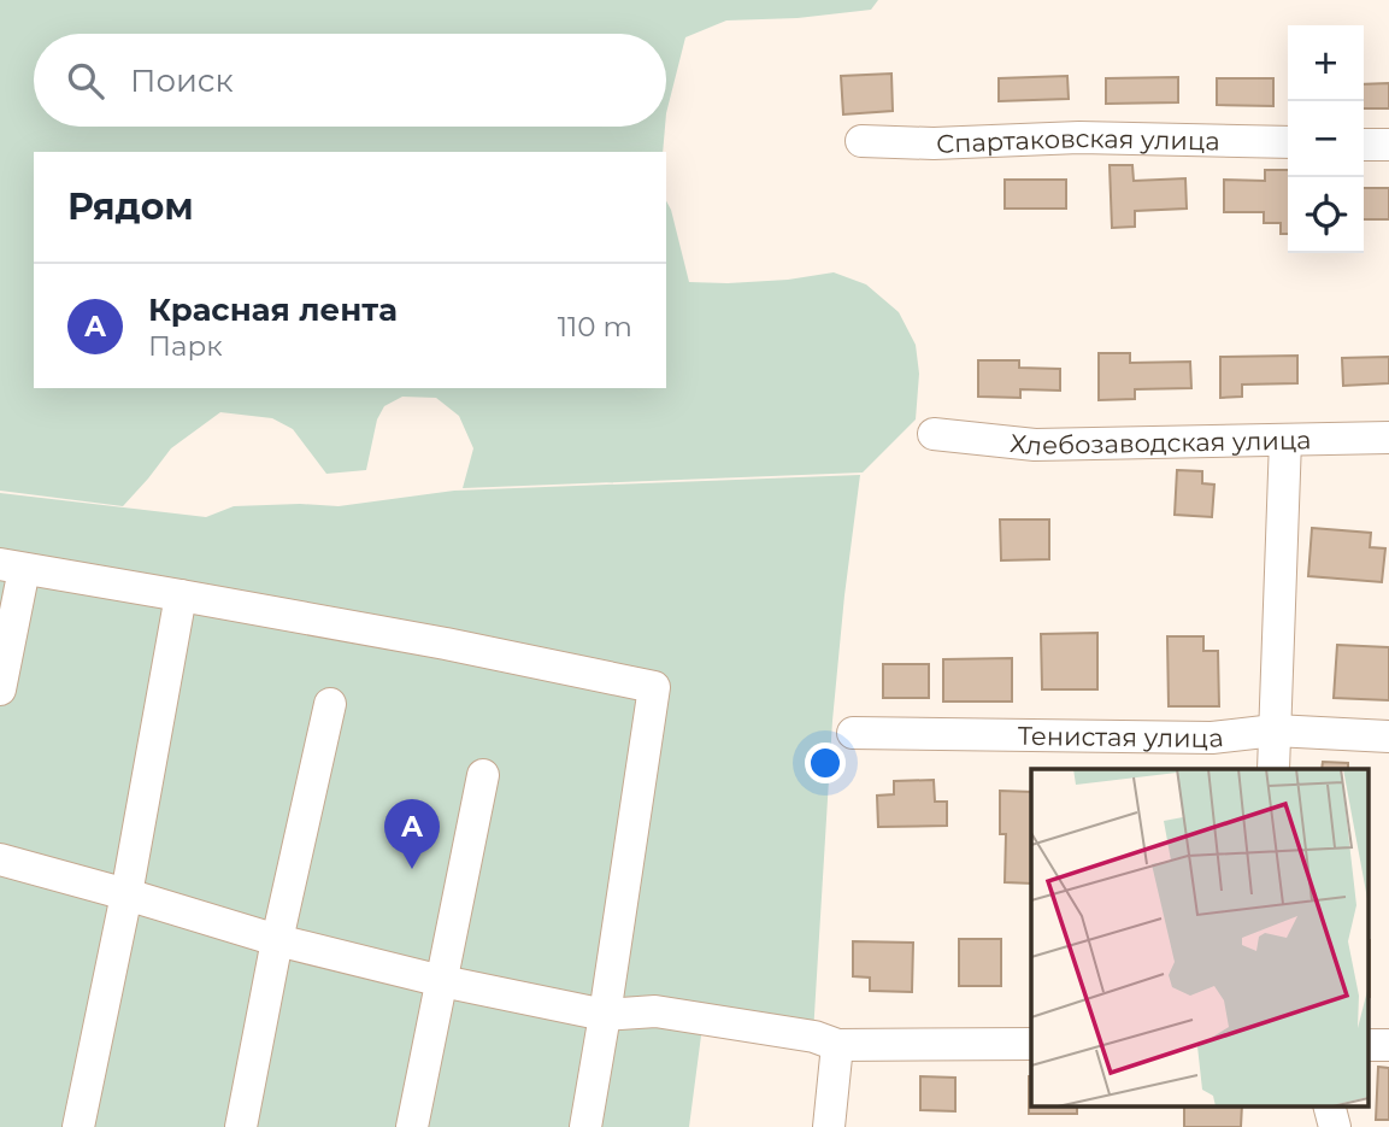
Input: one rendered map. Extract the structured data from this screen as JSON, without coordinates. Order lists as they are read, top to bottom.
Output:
{
  "streets": {
    "street": ["Спартаковская улица", "Хлебозаводская улица", "Тенистая улица"]
  },
  "page": {
    "map_buttons": ["+", "−"],
    "search": "Поиск",
    "heading": "Рядом",
    "list": [
      {
        "mark": "A",
        "name": "Красная лента",
        "note": "Парк",
        "value": "110 m"
      }
    ],
    "pins": "A"
  }
}
